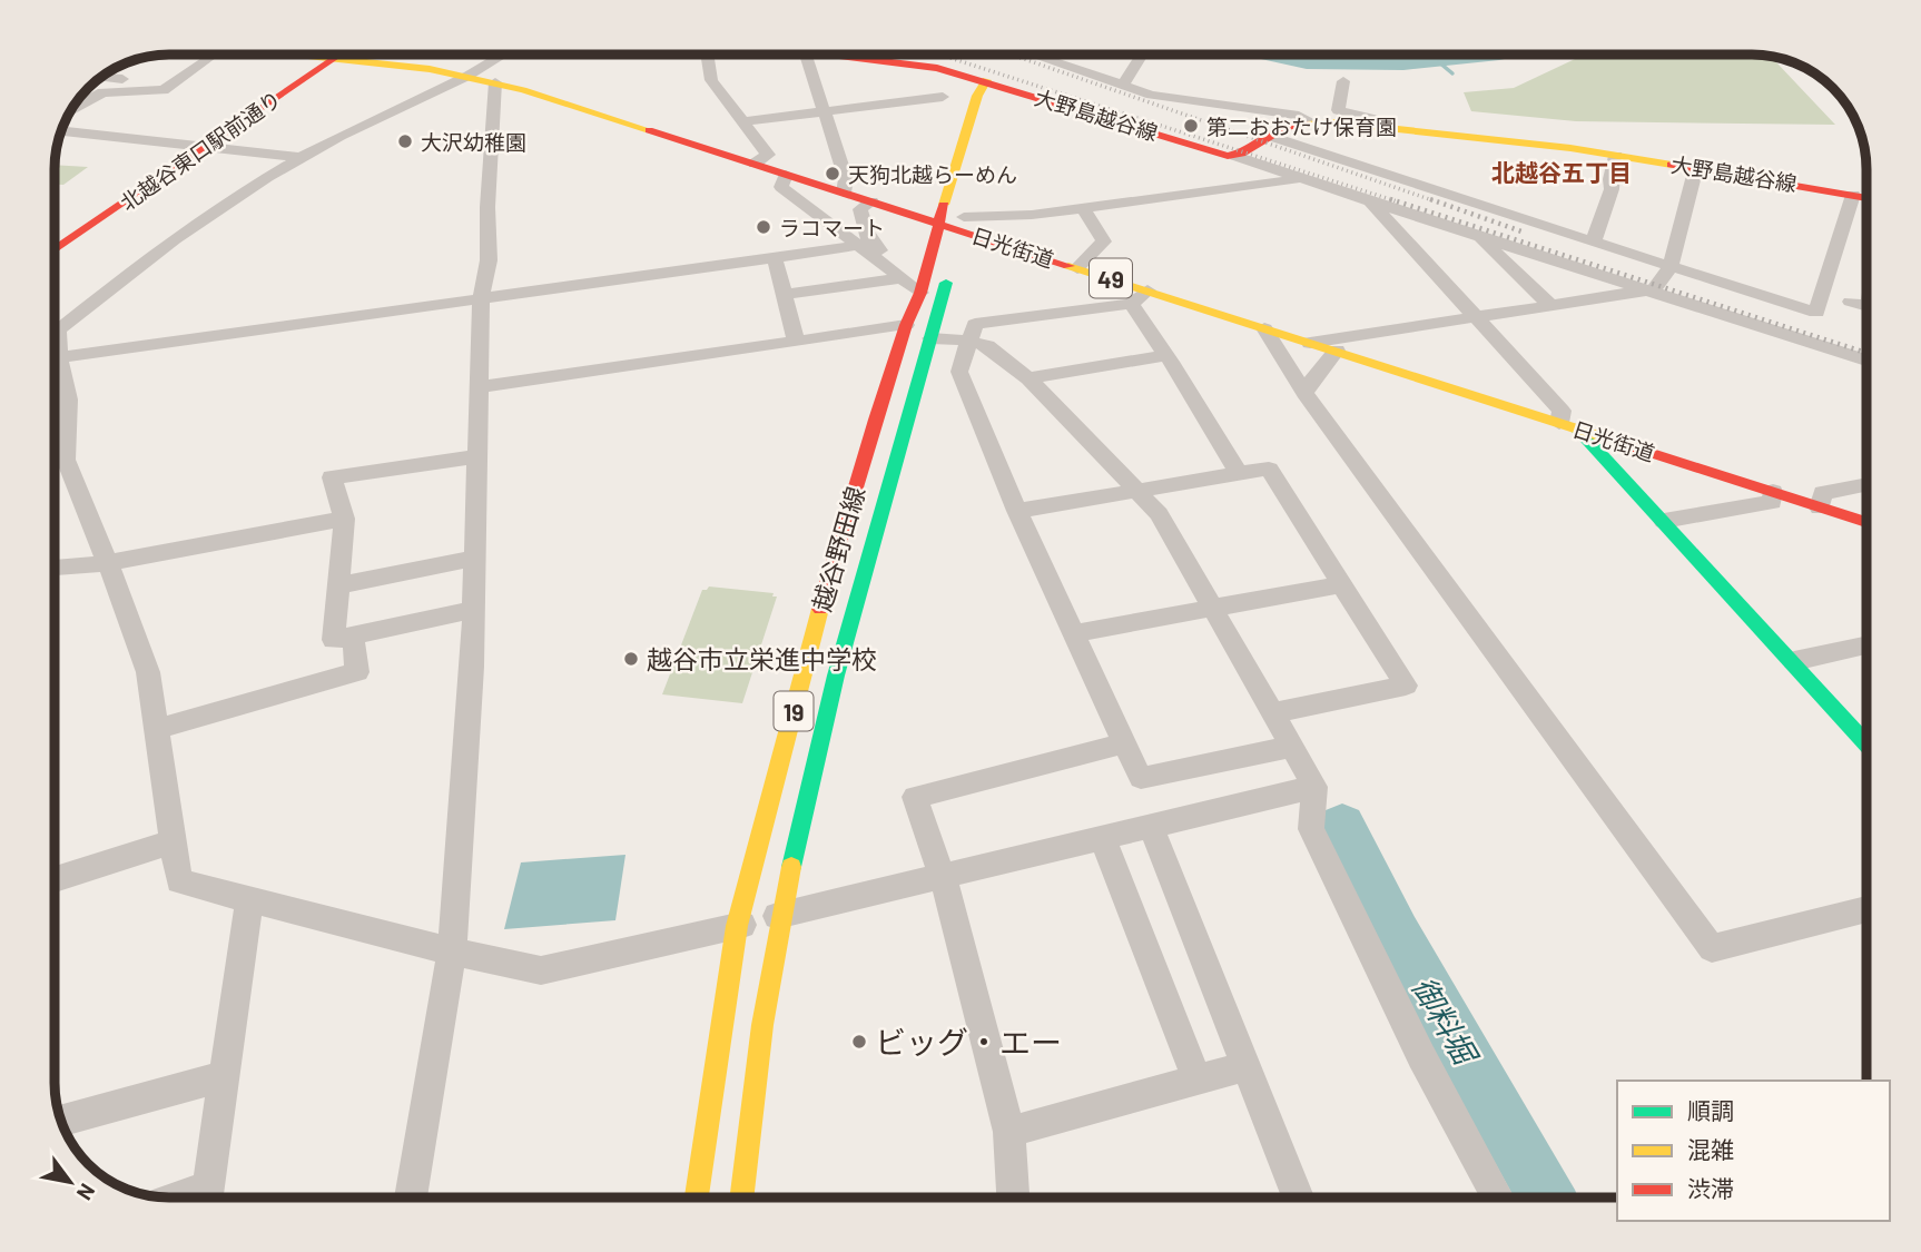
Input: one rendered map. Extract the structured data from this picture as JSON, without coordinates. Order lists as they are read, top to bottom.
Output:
{
  "streets": {
    "main road": [
      "大野島越谷線",
      "北越谷東口駅前通り",
      "日光街道",
      "49",
      "越谷野田線",
      "19"
    ]
  },
  "crossings": [
    ["大野島越谷線", "越谷野田線"],
    ["北越谷東口駅前通り", "日光街道"],
    ["日光街道", "越谷野田線"]
  ],
  "districts": ["北越谷五丁目"],
  "water": ["御料堀"],
  "places": [
    "第二おおたけ保育園",
    "大沢幼稚園",
    "天狗北越らーめん",
    "ラコマート",
    "越谷市立栄進中学校",
    "ビッグ・エー"
  ],
  "legend": ["順調", "混雑", "渋滞"],
  "north": "bottom right"
}
